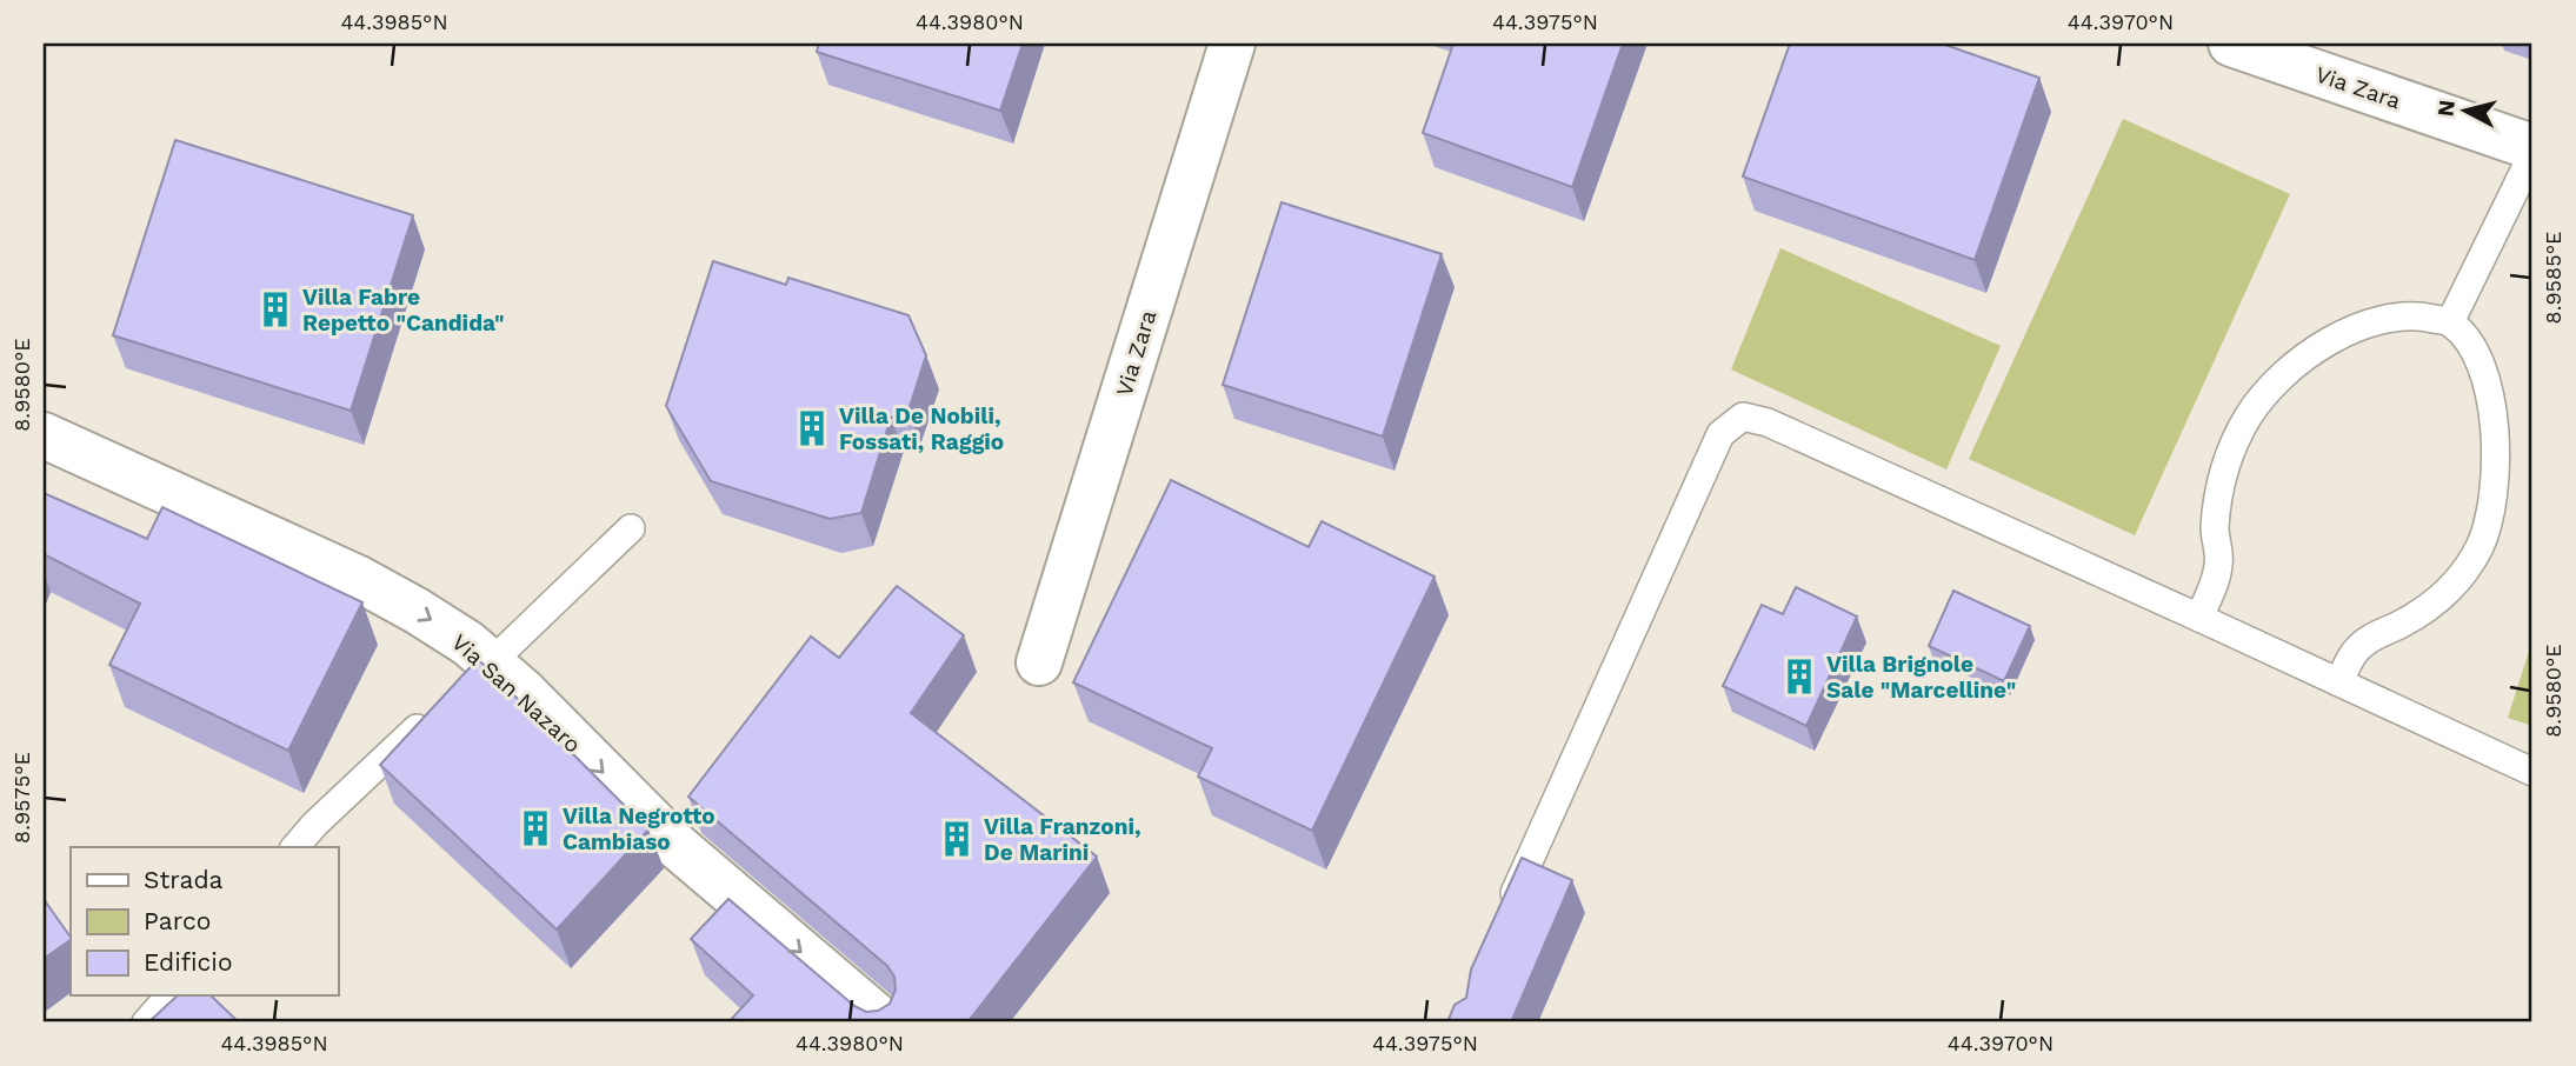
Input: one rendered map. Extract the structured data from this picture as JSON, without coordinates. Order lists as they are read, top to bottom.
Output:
{
  "streets": {
    "street": ["Via Zara", "Via San Nazaro"]
  },
  "one_way": ["Via San Nazaro"],
  "places": {
    "building": [
      "Villa Fabre Repetto \"Candida\"",
      "Villa De Nobili, Fossati, Raggio",
      "Villa Brignole Sale \"Marcelline\"",
      "Villa Negrotto Cambiaso",
      "Villa Franzoni, De Marini"
    ]
  },
  "legend": ["Strada", "Parco", "Edificio"],
  "north": "left",
  "coordinates": [
    "44.3985°N",
    "44.3980°N",
    "44.3975°N",
    "44.3970°N",
    "8.9585°E",
    "8.9580°E",
    "8.9575°E"
  ]
}
